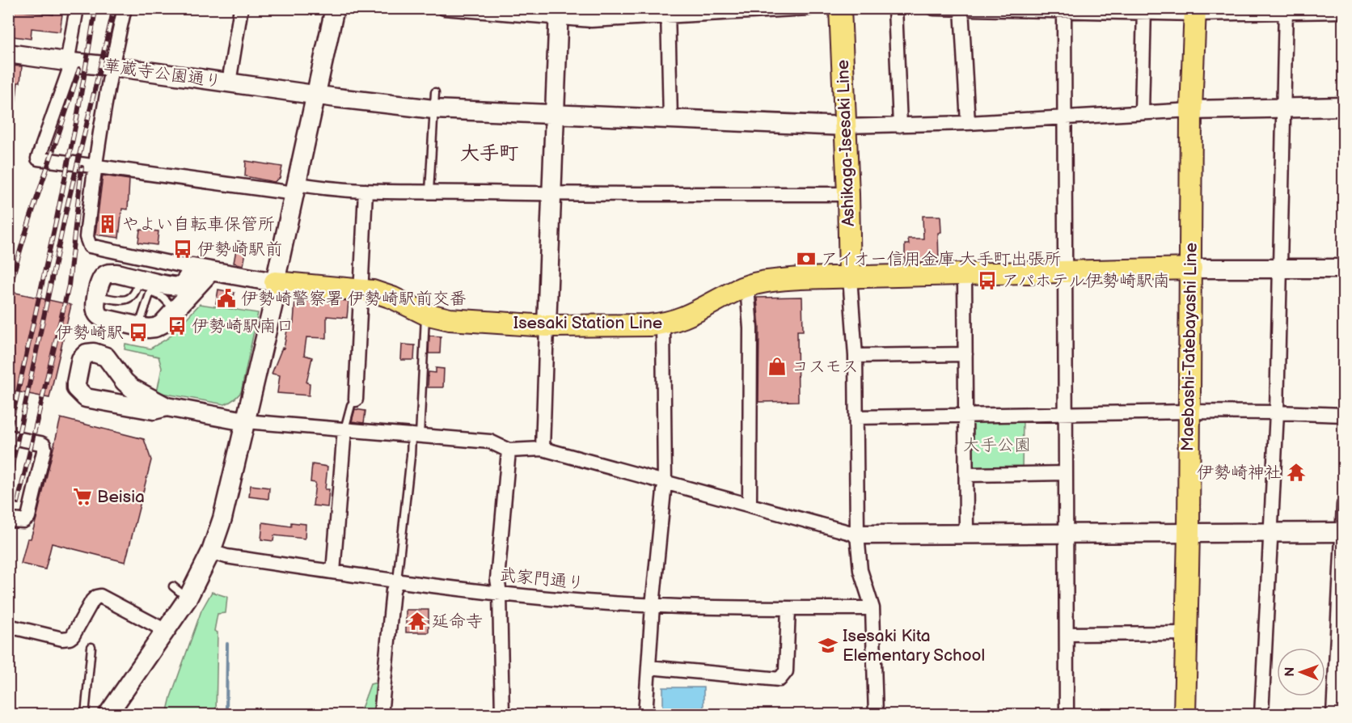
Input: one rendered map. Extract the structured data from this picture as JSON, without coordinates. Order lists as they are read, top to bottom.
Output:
{
  "streets": {
    "main road": ["Ashikaga-Isesaki Line", "Isesaki Station Line", "Maebashi-Tatebayashi Line"],
    "street": ["華蔵寺公園通り", "武家門通り"]
  },
  "crossings": [
    ["華蔵寺公園通り", "Ashikaga-Isesaki Line"],
    ["Ashikaga-Isesaki Line", "Isesaki Station Line"],
    ["Isesaki Station Line", "Maebashi-Tatebayashi Line"]
  ],
  "districts": ["大手町"],
  "parks": ["大手公園"],
  "places": {
    "building": ["やよい自転車保管所"],
    "bus stop": [
      "伊勢崎駅前",
      "アパホテル伊勢崎駅南",
      "伊勢崎駅南口",
      "伊勢崎駅"
    ],
    "bank": ["アイオー信用金庫 大手町出張所"],
    "public building": ["伊勢崎警察署 伊勢崎駅前交番"],
    "shop": ["コスモス"],
    "temple": ["伊勢崎神社", "延命寺"],
    "supermarket": ["Beisia"],
    "school or university": ["Isesaki Kita Elementary School"]
  },
  "north": "left"
}
